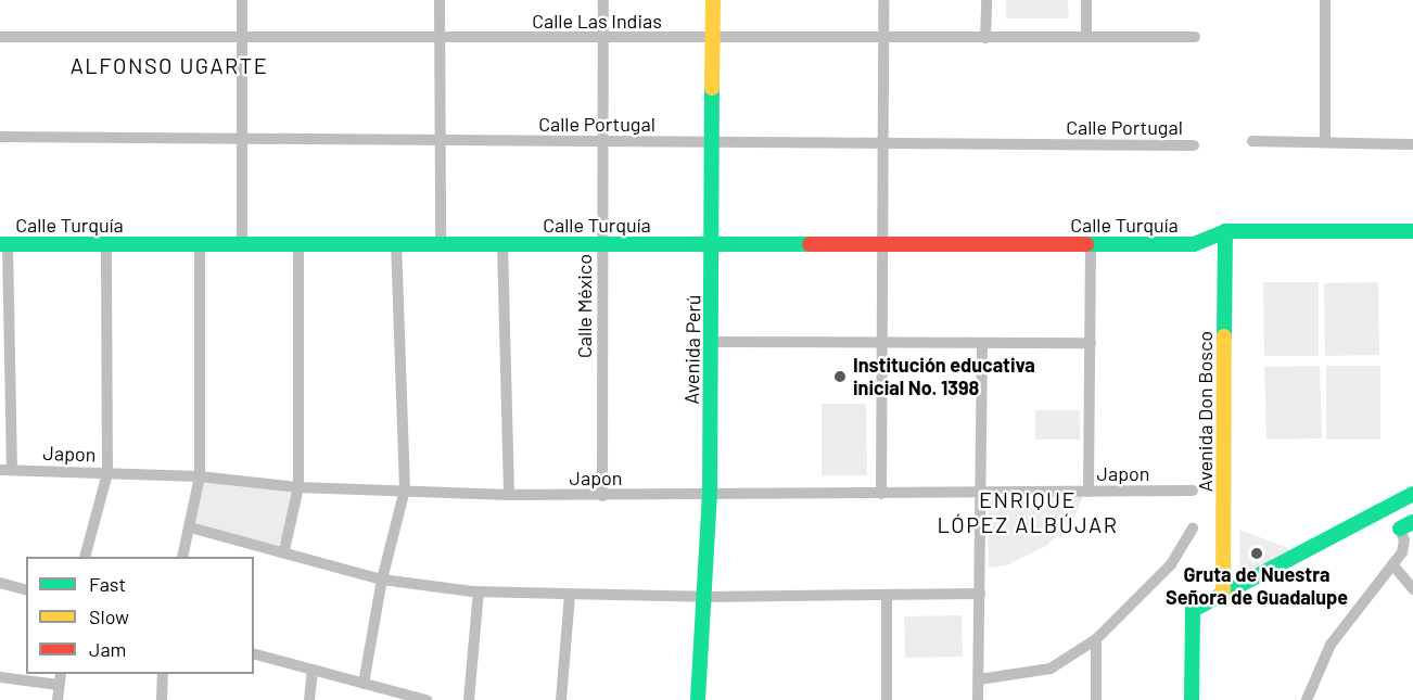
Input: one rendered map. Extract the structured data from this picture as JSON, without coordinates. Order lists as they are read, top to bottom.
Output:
{
  "streets": {
    "street": [
      "Calle Las Indias",
      "Calle Portugal",
      "Calle Turquía",
      "Calle México",
      "Avenida Perú",
      "Avenida Don Bosco",
      "Japon"
    ]
  },
  "crossings": [
    ["Calle Las Indias", "Calle México"],
    ["Calle Las Indias", "Avenida Perú"],
    ["Calle Portugal", "Calle México"],
    ["Calle Portugal", "Avenida Perú"],
    ["Calle Turquía", "Calle México"],
    ["Calle Turquía", "Avenida Perú"],
    ["Calle Turquía", "Avenida Don Bosco"],
    ["Calle México", "Japon"],
    ["Avenida Perú", "Japon"]
  ],
  "districts": ["ALFONSO UGARTE", "ENRIQUE LÓPEZ ALBÚJAR"],
  "places": ["Institución educativa inicial No. 1398", "Gruta de Nuestra Señora de Guadalupe"],
  "legend": ["Fast", "Slow", "Jam"]
}
